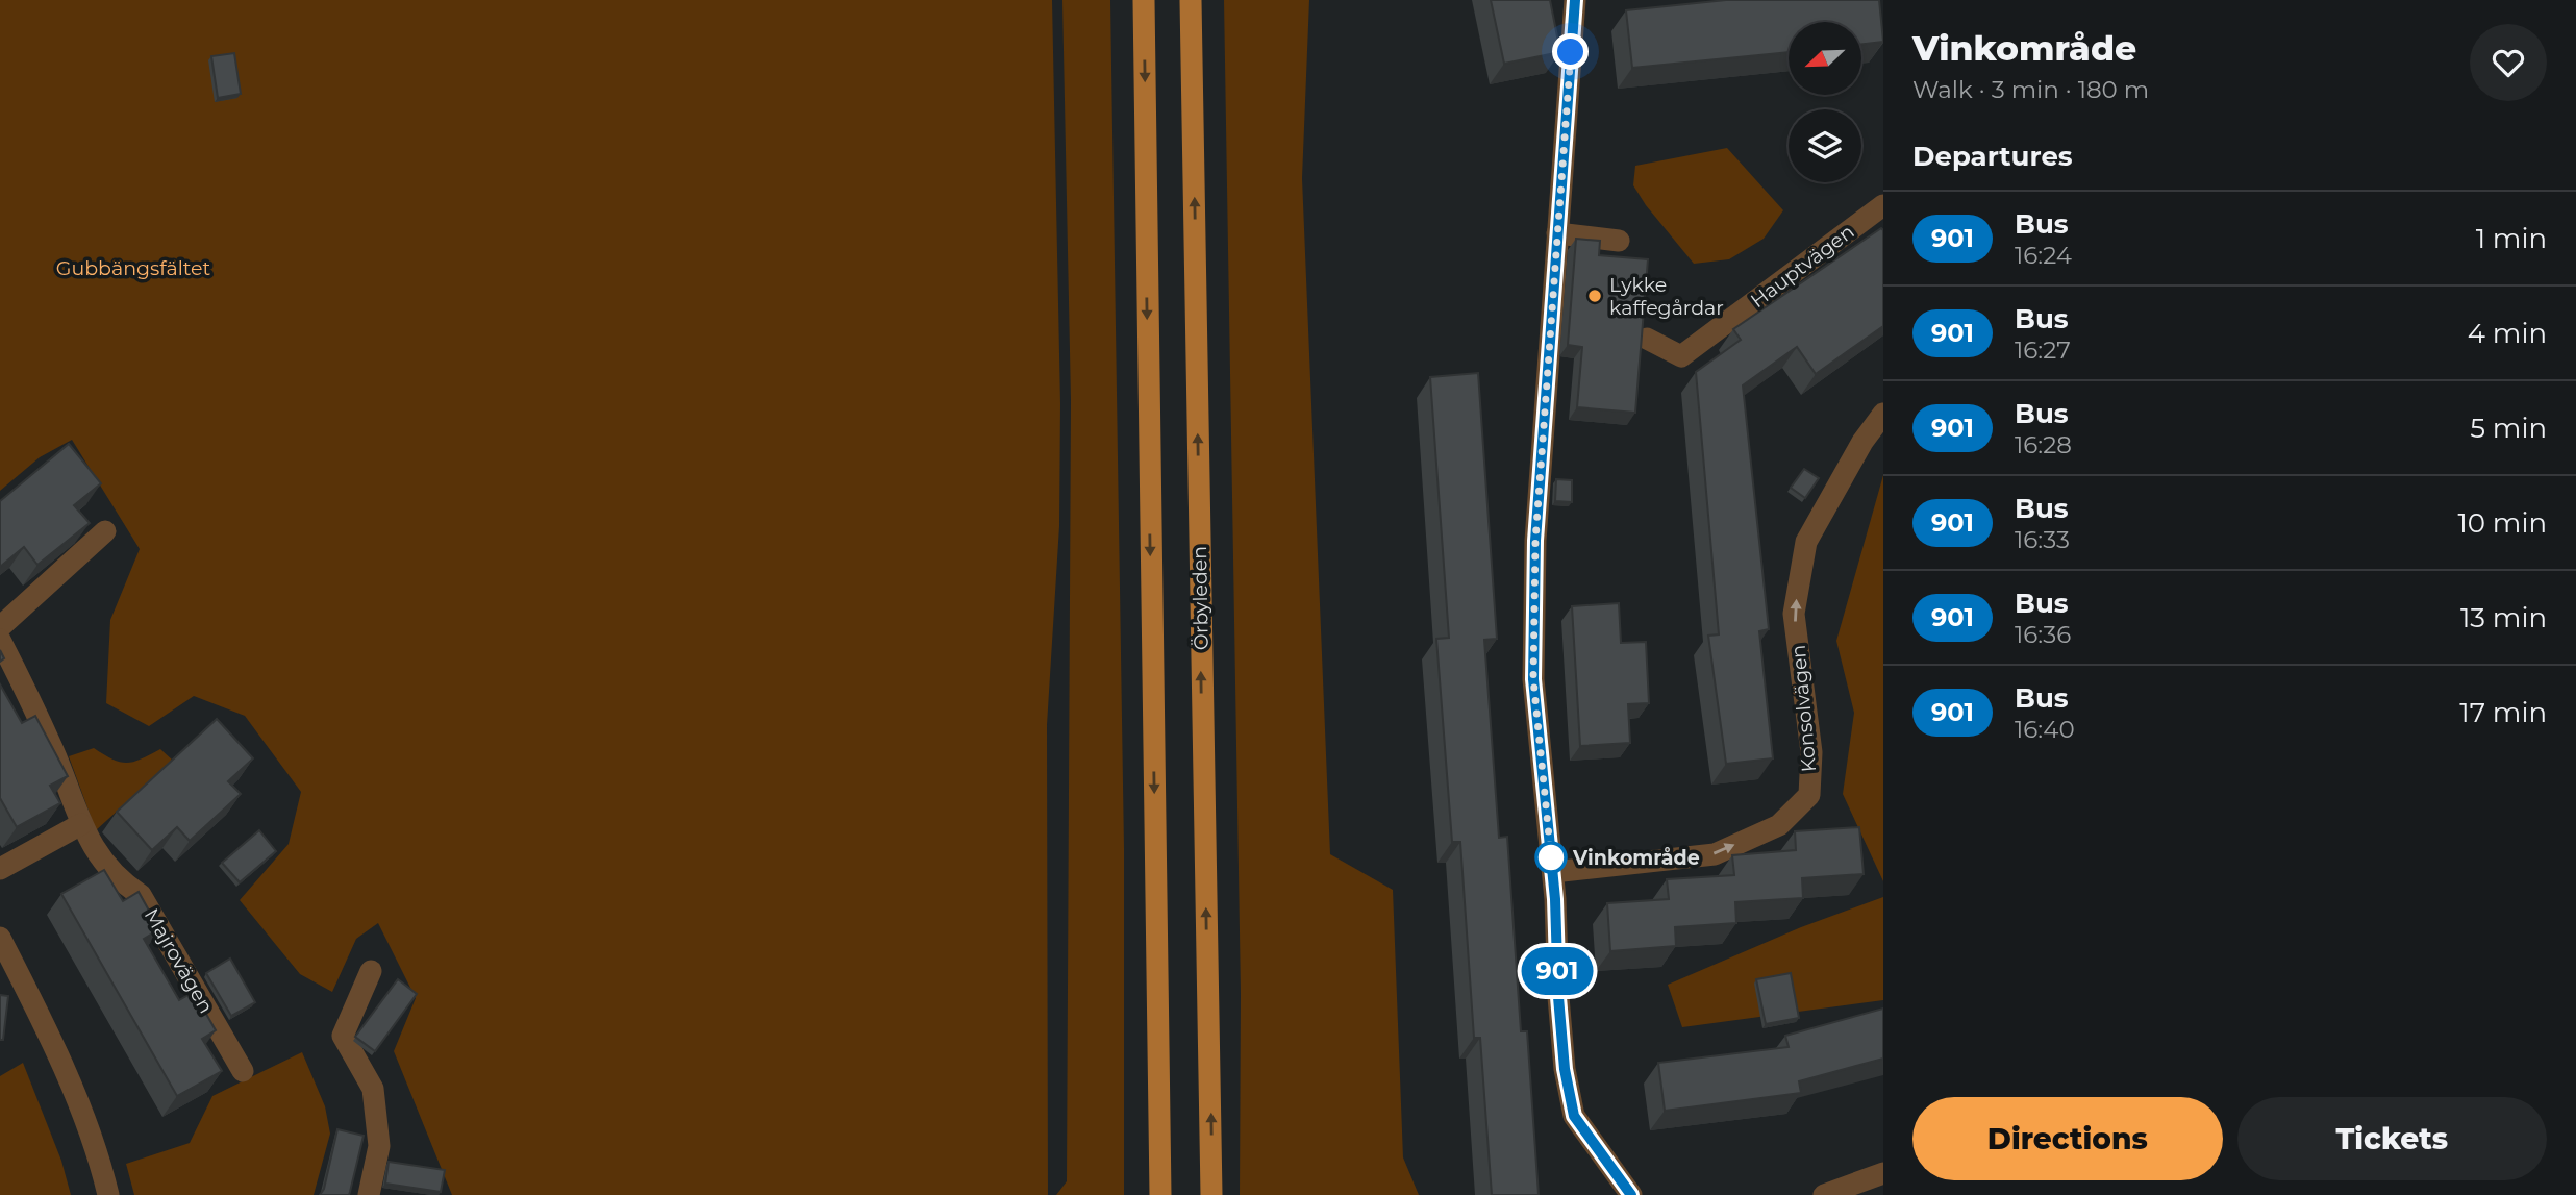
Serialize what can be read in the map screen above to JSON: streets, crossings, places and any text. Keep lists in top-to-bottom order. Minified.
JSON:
{"streets":{"main road":["Örbyleden"],"street":["Hauptvägen","Konsolvägen","Majrovägen"]},"one_way":["Konsolvägen"],"parks":["Gubbängsfältet"],"places":["Lykke kaffegårdar","Vinkområde"],"lines":["bus line 901"],"north":"bottom left","page":{"on_map":"901","heading":[["Vinkområde","Walk · 3 min · 180 m"],"Departures"],"list":[{"mark":"901","name":"Bus","note":"16:24","value":"1 min"},{"mark":"901","name":"Bus","note":"16:27","value":"4 min"},{"mark":"901","name":"Bus","note":"16:28","value":"5 min"},{"mark":"901","name":"Bus","note":"16:33","value":"10 min"},{"mark":"901","name":"Bus","note":"16:36","value":"13 min"},{"mark":"901","name":"Bus","note":"16:40","value":"17 min"}],"buttons":["Directions","Tickets"]}}
